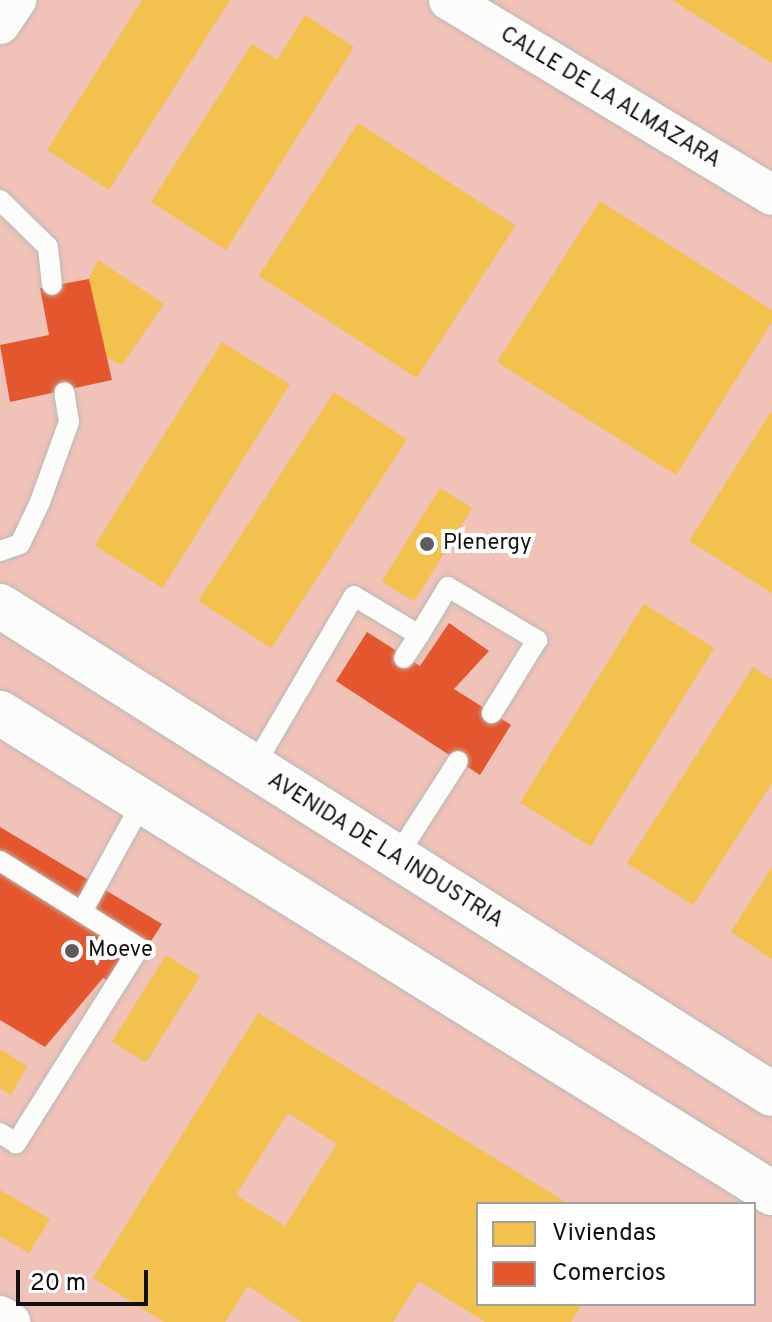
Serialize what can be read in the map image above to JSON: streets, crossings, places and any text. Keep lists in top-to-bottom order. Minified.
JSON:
{"streets":{"street":["CALLE DE LA ALMAZARA","AVENIDA DE LA INDUSTRIA"]},"places":["Plenergy","Moeve"],"legend":["Viviendas","Comercios"],"scale_bar":"20 m"}
